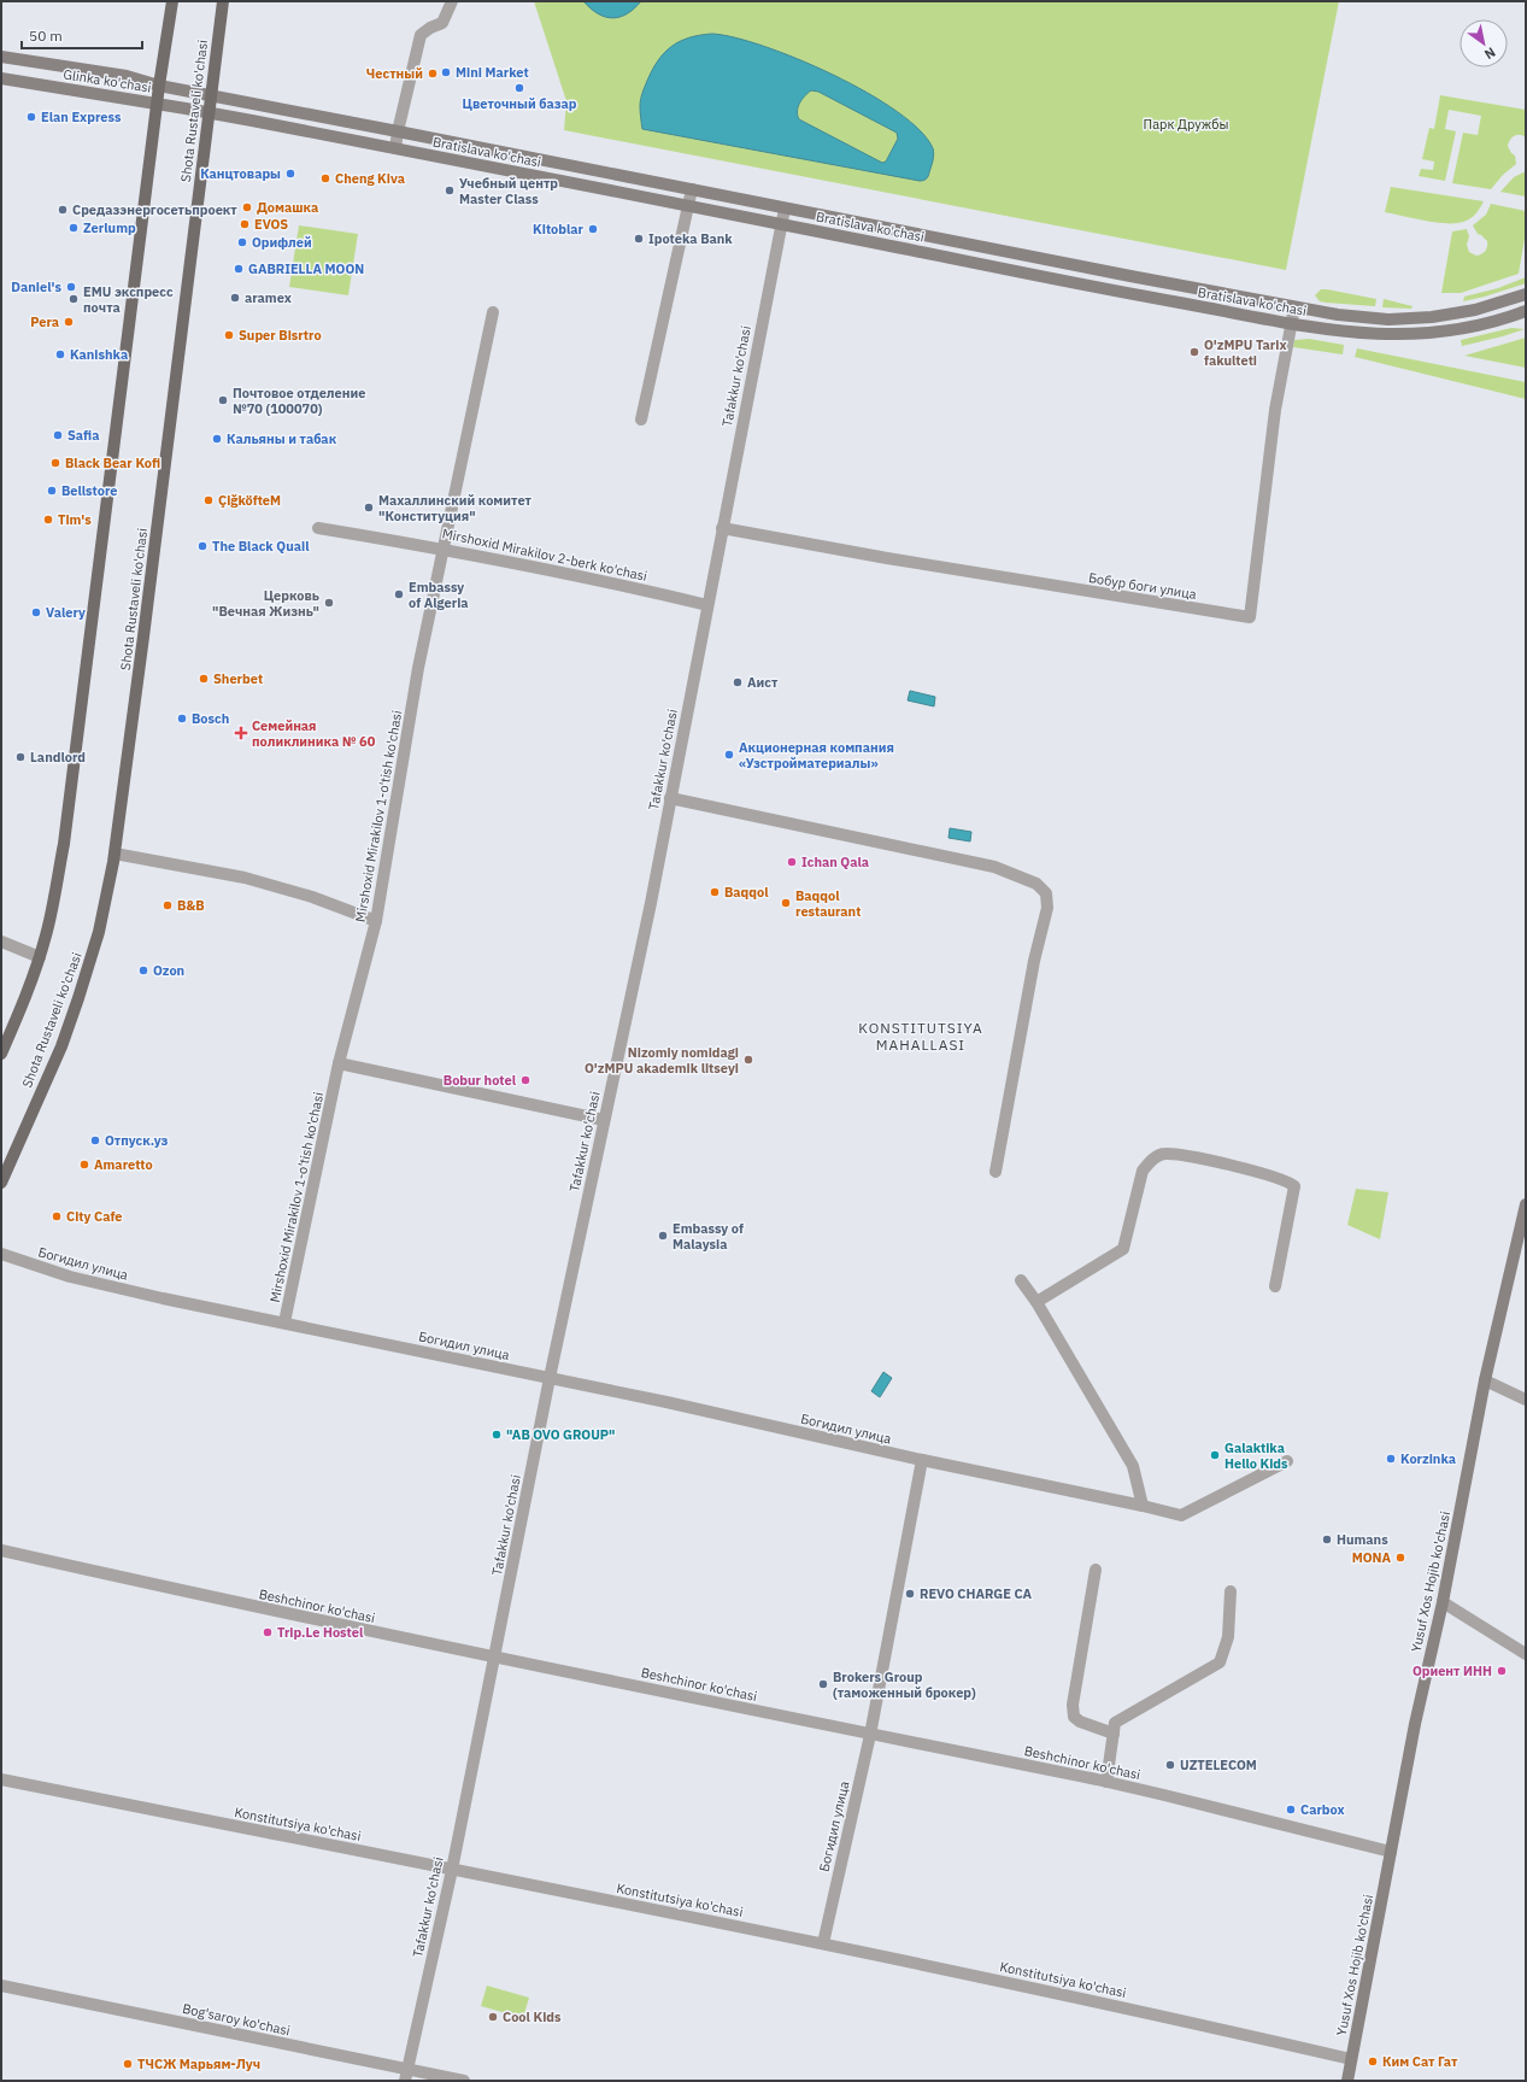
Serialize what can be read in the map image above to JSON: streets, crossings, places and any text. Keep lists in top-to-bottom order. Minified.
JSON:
{"streets":{"main road":["Glinka ko'chasi","Shota Rustaveli ko'chasi","Bratislava ko'chasi","Yusuf Xos Hojib ko'chasi"],"street":["Tafakkur ko'chasi","Mirshoxid Mirakilov 2-berk ko'chasi","Бобур боги улица","Mirshoxid Mirakilov 1-o'tish ko'chasi","Богидил улица","Beshchinor ko'chasi","Konstitutsiya ko'chasi","Bog'saroy ko'chasi"]},"crossings":[["Glinka ko'chasi","Shota Rustaveli ko'chasi"],["Glinka ko'chasi","Bratislava ko'chasi"],["Shota Rustaveli ko'chasi","Bratislava ko'chasi"],["Bratislava ko'chasi","Tafakkur ko'chasi"],["Bratislava ko'chasi","Бобур боги улица"],["Tafakkur ko'chasi","Mirshoxid Mirakilov 2-berk ko'chasi"],["Tafakkur ko'chasi","Бобур боги улица"],["Tafakkur ko'chasi","Богидил улица"],["Tafakkur ko'chasi","Beshchinor ko'chasi"],["Tafakkur ko'chasi","Konstitutsiya ko'chasi"],["Tafakkur ko'chasi","Bog'saroy ko'chasi"],["Mirshoxid Mirakilov 2-berk ko'chasi","Mirshoxid Mirakilov 1-o'tish ko'chasi"],["Mirshoxid Mirakilov 1-o'tish ko'chasi","Богидил улица"],["Богидил улица","Beshchinor ko'chasi"],["Богидил улица","Konstitutsiya ko'chasi"],["Yusuf Xos Hojib ko'chasi","Beshchinor ko'chasi"],["Yusuf Xos Hojib ko'chasi","Konstitutsiya ko'chasi"]],"districts":["KONSTITUTSIYA MAHALLASI"],"parks":["Парк Дружбы"],"places":{"other":["Mini Market","Честный","Цветочный базар","Elan Express","Канцтовары","Cheng Kiva","Учебный центр Master Class","Домашка","Средазэнергосетьпроект","EVOS","Zerlump","Kitoblar","Ipoteka Bank","Орифлей","GABRIELLA MOON","Daniel's","aramex","EMU экспресс почта","Pera","Super Bisrtro","O'zMPU Tarix fakulteti","Kanishka","Почтовое отделение №70 (100070)","Safia","Кальяны и табак","Black Bear Kofi","Bellstore","ÇiğköfteM","Махаллинский комитет \"Конституция\"","Tim's","The Black Quail","Embassy of Algeria","Церковь \"Вечная Жизнь\"","Valery","Sherbet","Аист","Bosch","Акционерная компания «Узстройматериалы»","Landlord","Ichan Qala","Baqqol","Baqqol restaurant","B&B","Ozon","Nizomiy nomidagi O'zMPU akademik litseyi","Bobur hotel","Отпуск.уз","Amaretto","City Cafe","Embassy of Malaysia","\"AB OVO GROUP\"","Galaktika Hello Kids","Korzinka","Humans","MONA","REVO CHARGE CA","Trip.Le Hostel","Ориент ИНН","Brokers Group (таможенный брокер)","UZTELECOM","Carbox","Cool Kids","Ким Сат Гат","ТЧСЖ Марьям-Луч"],"health":["Семейная поликлиника № 60"]},"scale_bar":"50 m","north":"bottom right"}
